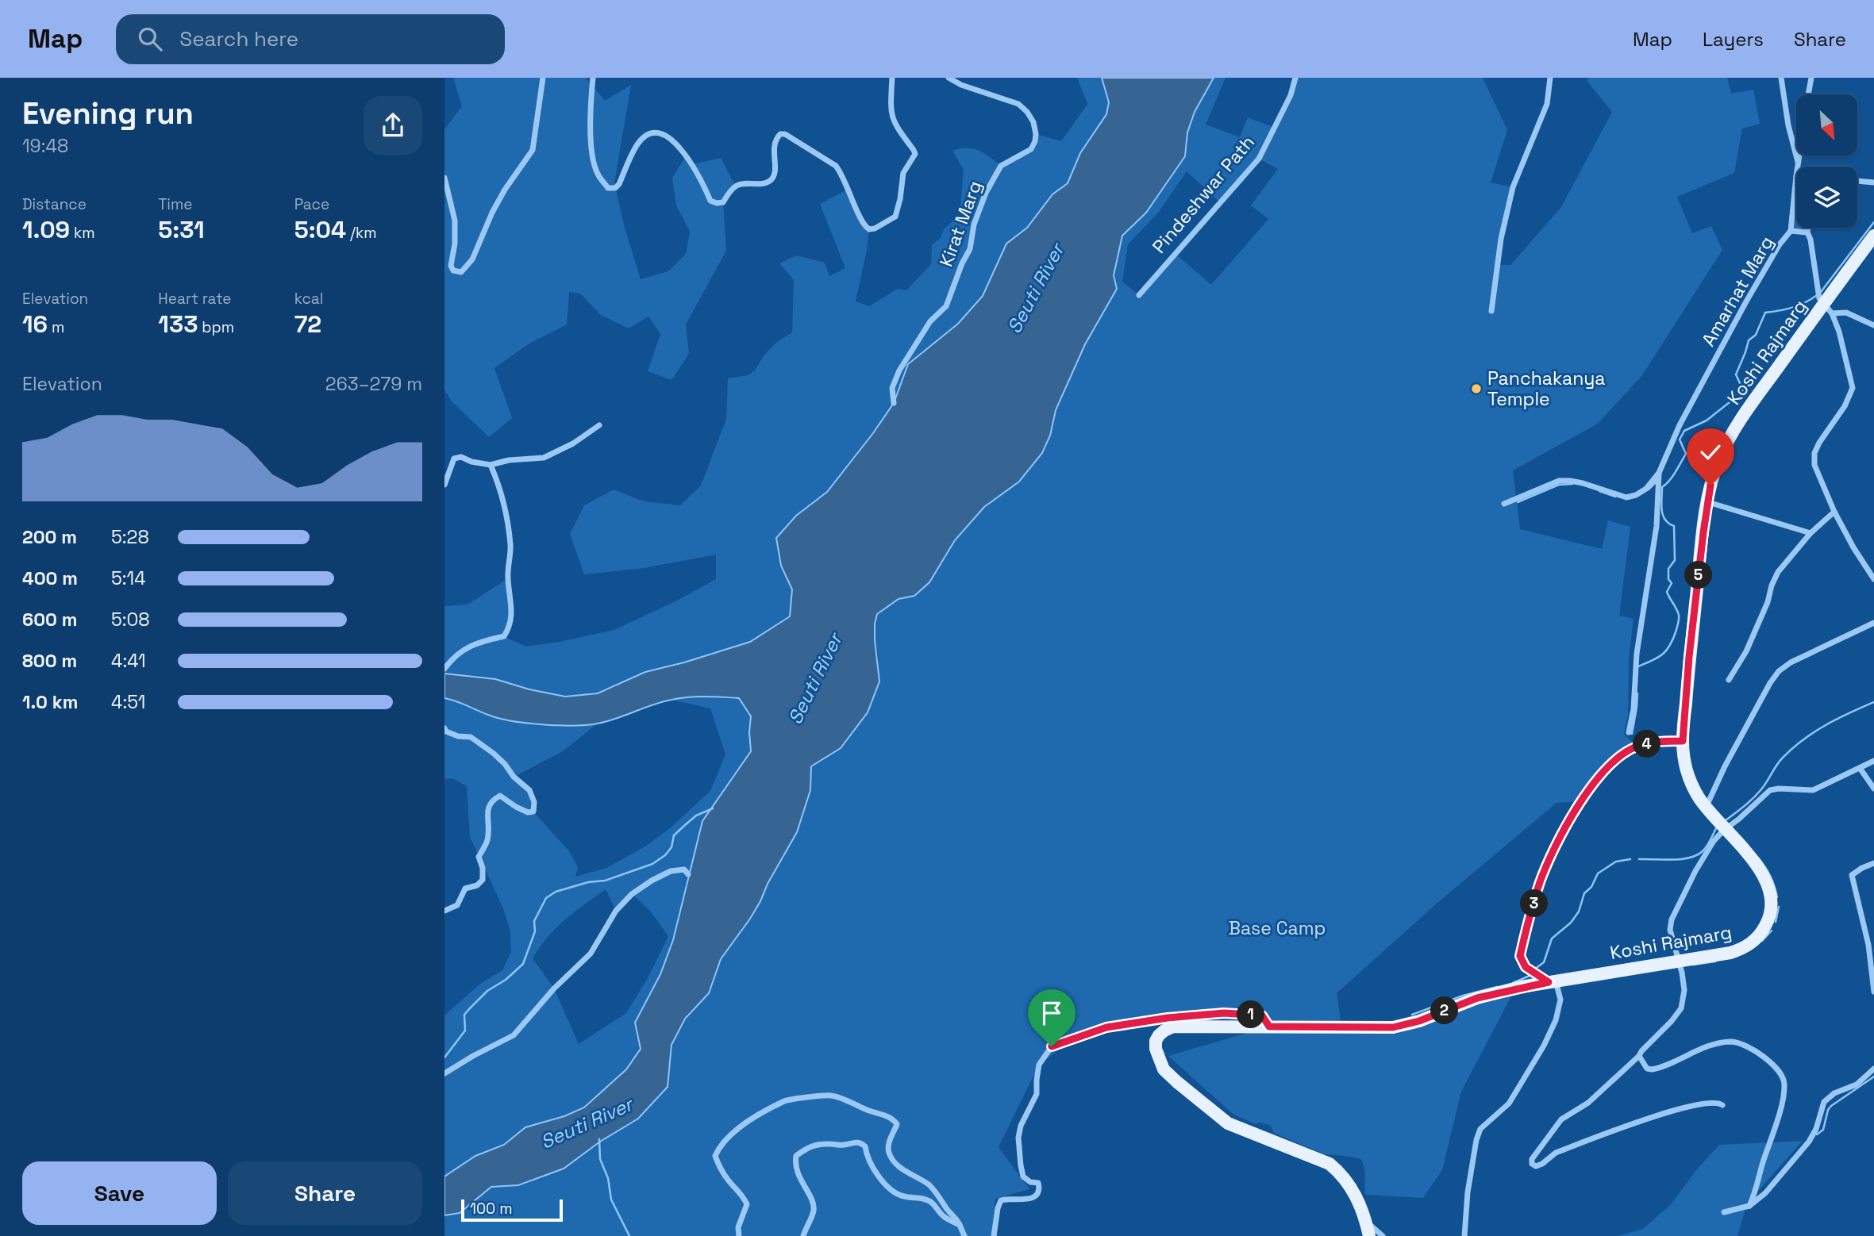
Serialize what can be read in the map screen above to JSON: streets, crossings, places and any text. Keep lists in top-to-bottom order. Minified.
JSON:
{"streets":{"main road":["Koshi Rajmarg"],"street":["Pindeshwar Path","Kirat Marg","Amarhat Marg"]},"water":["Seuti River"],"parks":["Base Camp"],"places":["Panchakanya Temple"],"scale_bar":"100 m","north":"bottom right","page":{"header":"Map","search":"Search here","nav":["Map","Layers","Share"],"heading":["Evening run","19:48"],"stats":[["Distance","1.09 km"],["Time","5:31"],["Pace","5:04 /km"],["Elevation","16 m"],["Heart rate","133 bpm"],["kcal","72"]],"chart":["Elevation","263–279 m"],"list":[{"name":"200 m","note":"5:28"},{"name":"400 m","note":"5:14"},{"name":"600 m","note":"5:08"},{"name":"800 m","note":"4:41"},{"name":"1.0 km","note":"4:51"}],"pins":["5","4","3","2","1"],"buttons":["Save","Share"],"scale":"100 m"}}
